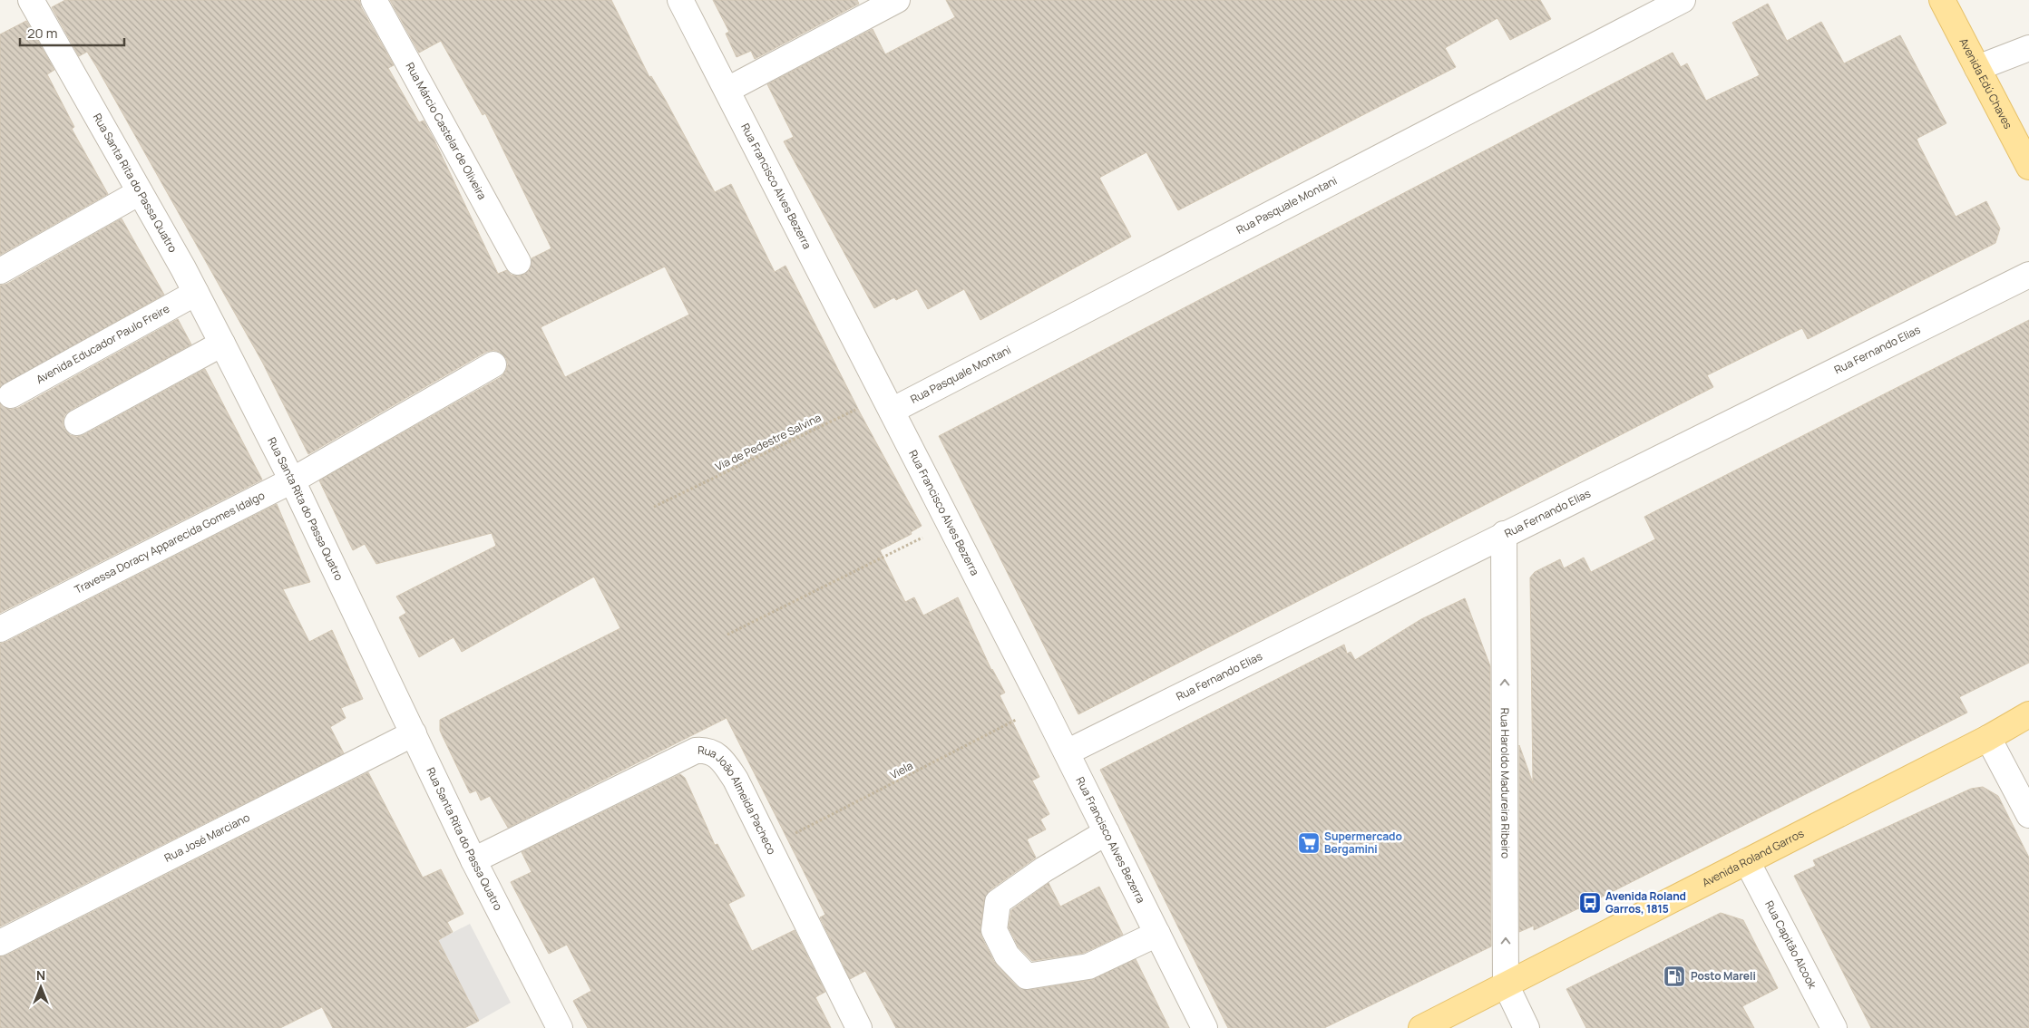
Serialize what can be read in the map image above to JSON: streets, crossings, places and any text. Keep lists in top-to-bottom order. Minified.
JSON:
{"streets":{"main road":["Avenida Edú Chaves","Avenida Roland Garros"],"street":["Rua Márcio Castelar de Oliveira","Rua Santa Rita do Passa Quatro","Rua Francisco Alves Bezerra","Rua Pasquale Montani","Avenida Educador Paulo Freire","Rua Fernando Elias","Travessa Doracy Apparecida Gomes Idalgo","Rua Haroldo Madureira Ribeiro","Rua João Almeida Pacheco","Rua José Marciano","Rua Capitão Alcook"],"path":["Via de Pedestre Salvina","Viela"]},"crossings":[["Rua Santa Rita do Passa Quatro","Avenida Educador Paulo Freire"],["Rua Santa Rita do Passa Quatro","Travessa Doracy Apparecida Gomes Idalgo"],["Rua Santa Rita do Passa Quatro","Rua João Almeida Pacheco"],["Rua Santa Rita do Passa Quatro","Rua José Marciano"],["Rua Francisco Alves Bezerra","Rua Pasquale Montani"],["Rua Francisco Alves Bezerra","Rua Fernando Elias"],["Rua Francisco Alves Bezerra","Via de Pedestre Salvina"],["Rua Francisco Alves Bezerra","Viela"],["Rua Pasquale Montani","Via de Pedestre Salvina"],["Rua Fernando Elias","Rua Haroldo Madureira Ribeiro"],["Viela","Rua João Almeida Pacheco"],["Rua Haroldo Madureira Ribeiro","Avenida Roland Garros"],["Avenida Roland Garros","Rua Capitão Alcook"]],"one_way":["Rua Haroldo Madureira Ribeiro"],"places":{"supermarket":["Supermercado Bergamini"],"bus stop":["Avenida Roland Garros, 1815"],"fuel station":["Posto Mareli"]},"scale_bar":"20 m","north":"top"}
